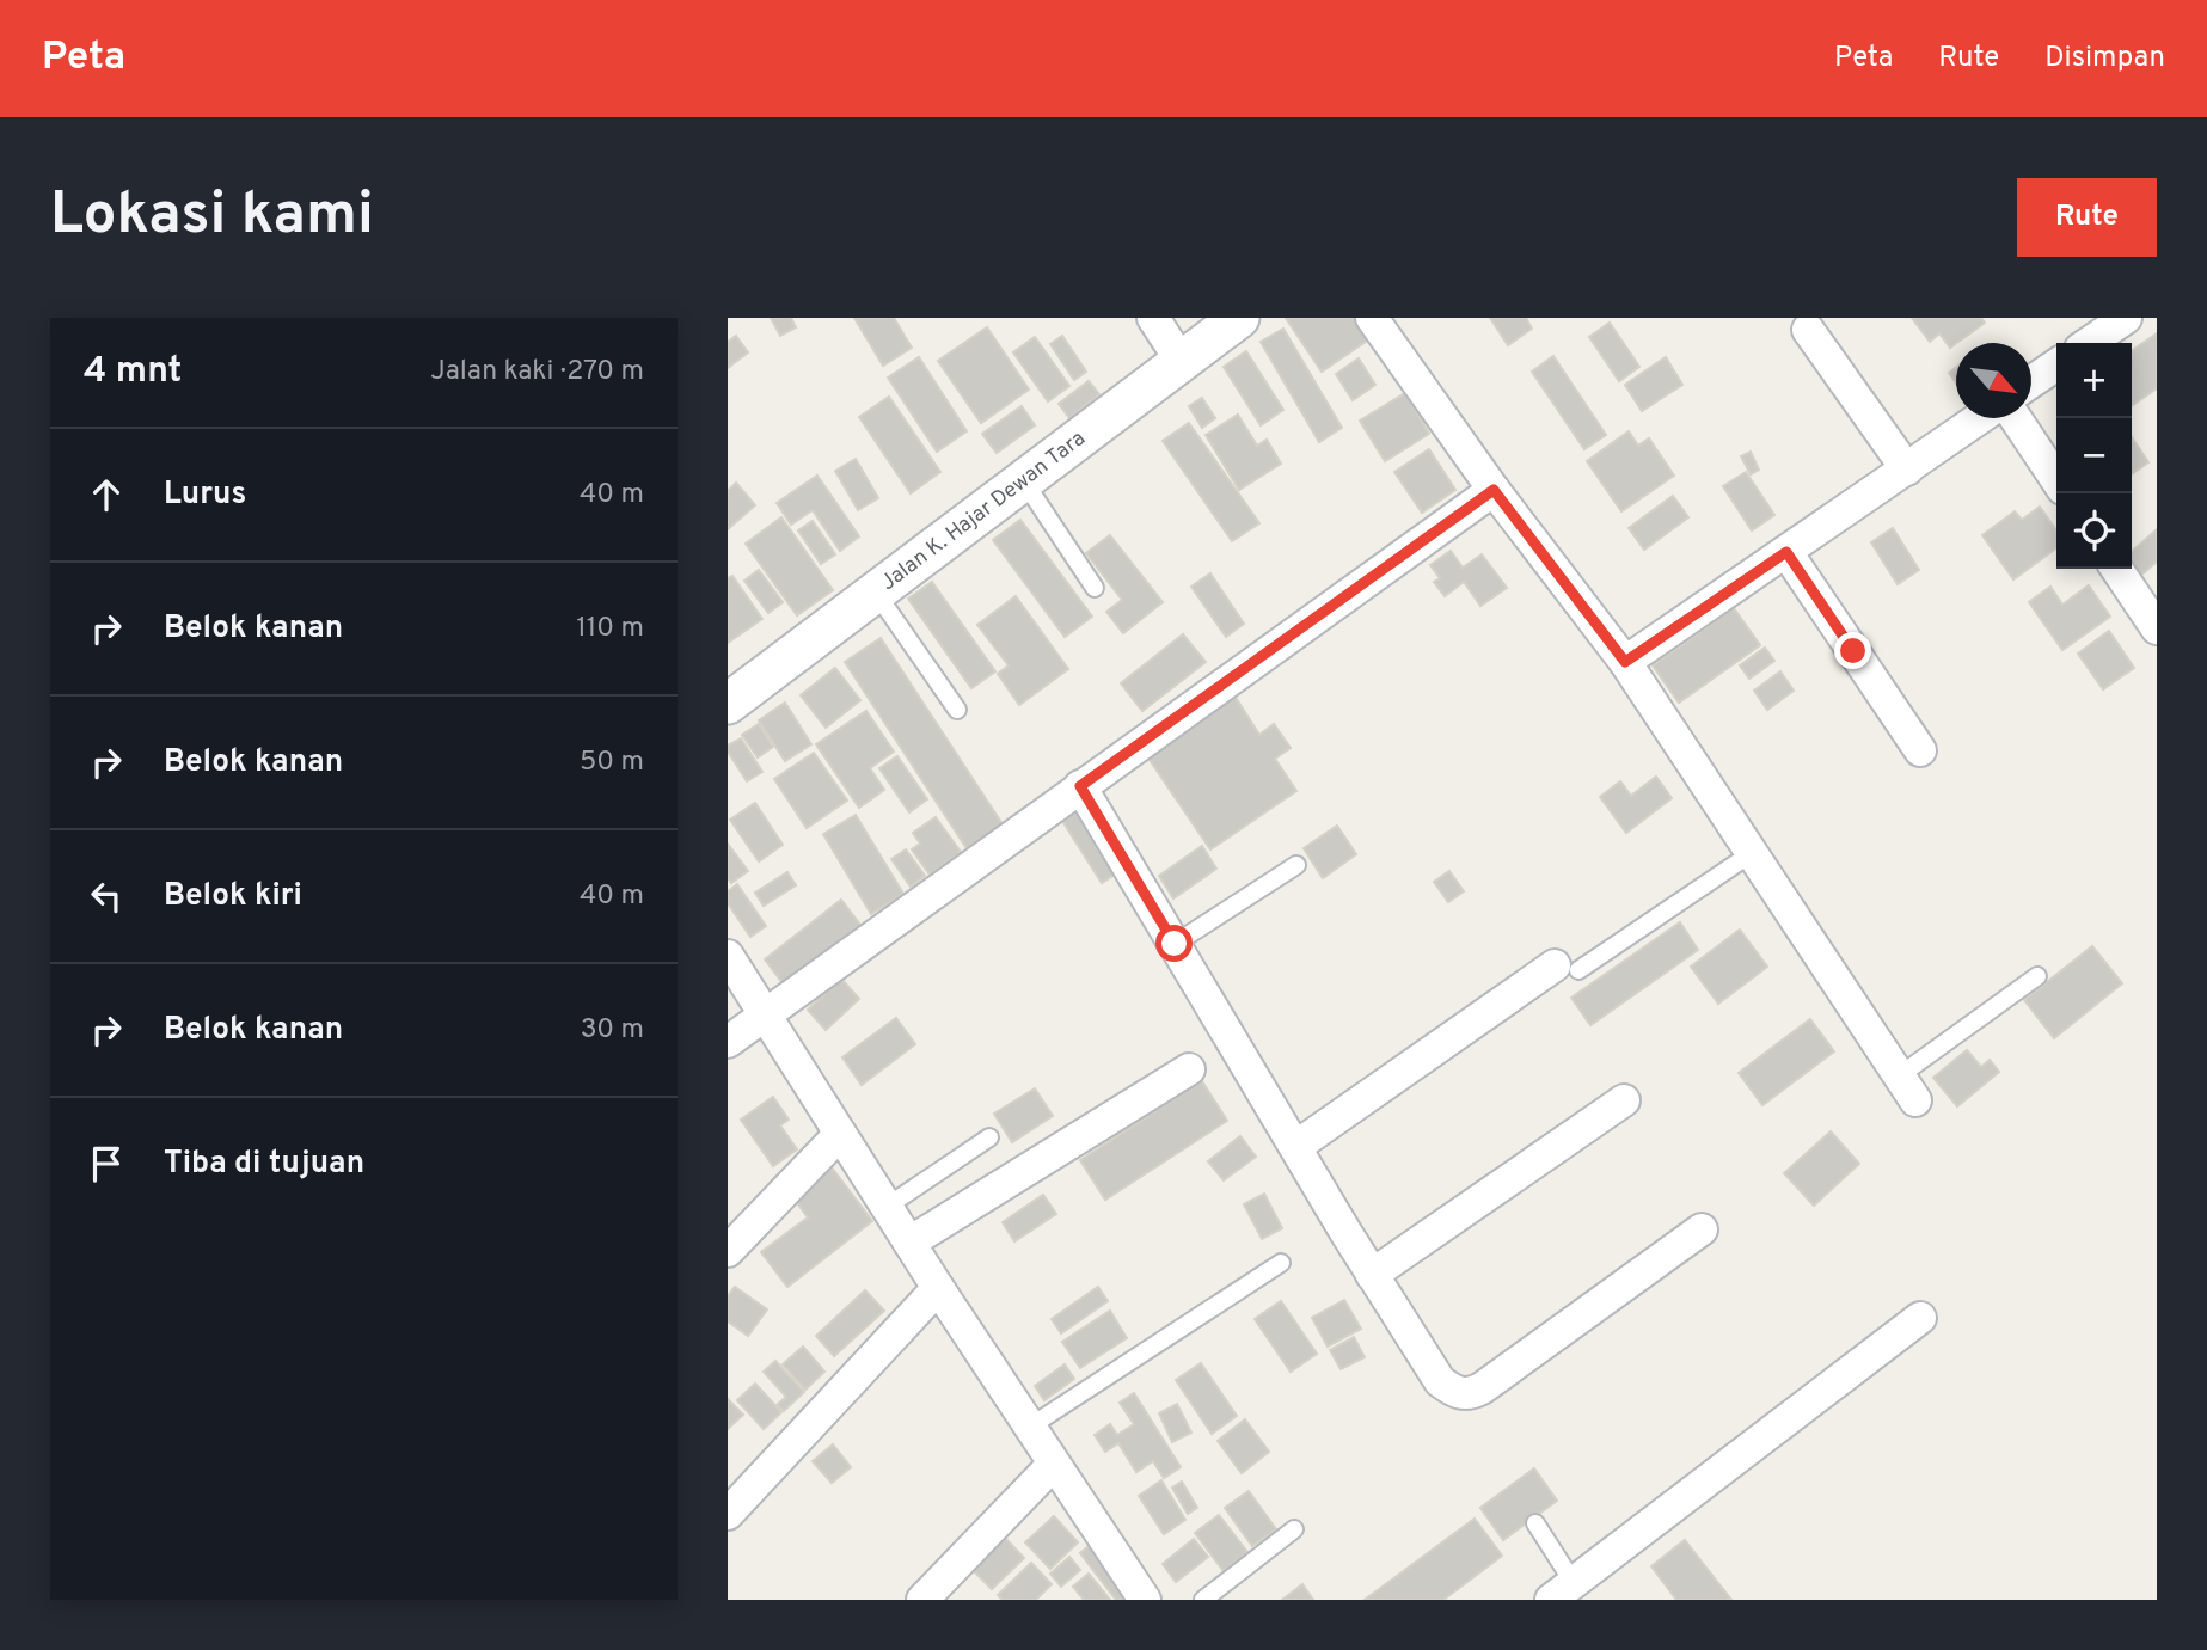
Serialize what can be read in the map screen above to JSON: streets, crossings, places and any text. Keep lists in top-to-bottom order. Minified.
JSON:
{"streets":{"street":["Jalan K. Hajar Dewan Tara"]},"north":"bottom right","page":{"header":"Peta","nav":["Peta","Rute","Disimpan"],"buttons":"Rute","title":"Lokasi kami","heading":["4 mnt","Jalan kaki · 270 m"],"map_buttons":["+","−"],"list":[["Lurus","40 m"],["Belok kanan","110 m"],["Belok kanan","50 m"],["Belok kiri","40 m"],["Belok kanan","30 m"],"Tiba di tujuan"]}}
